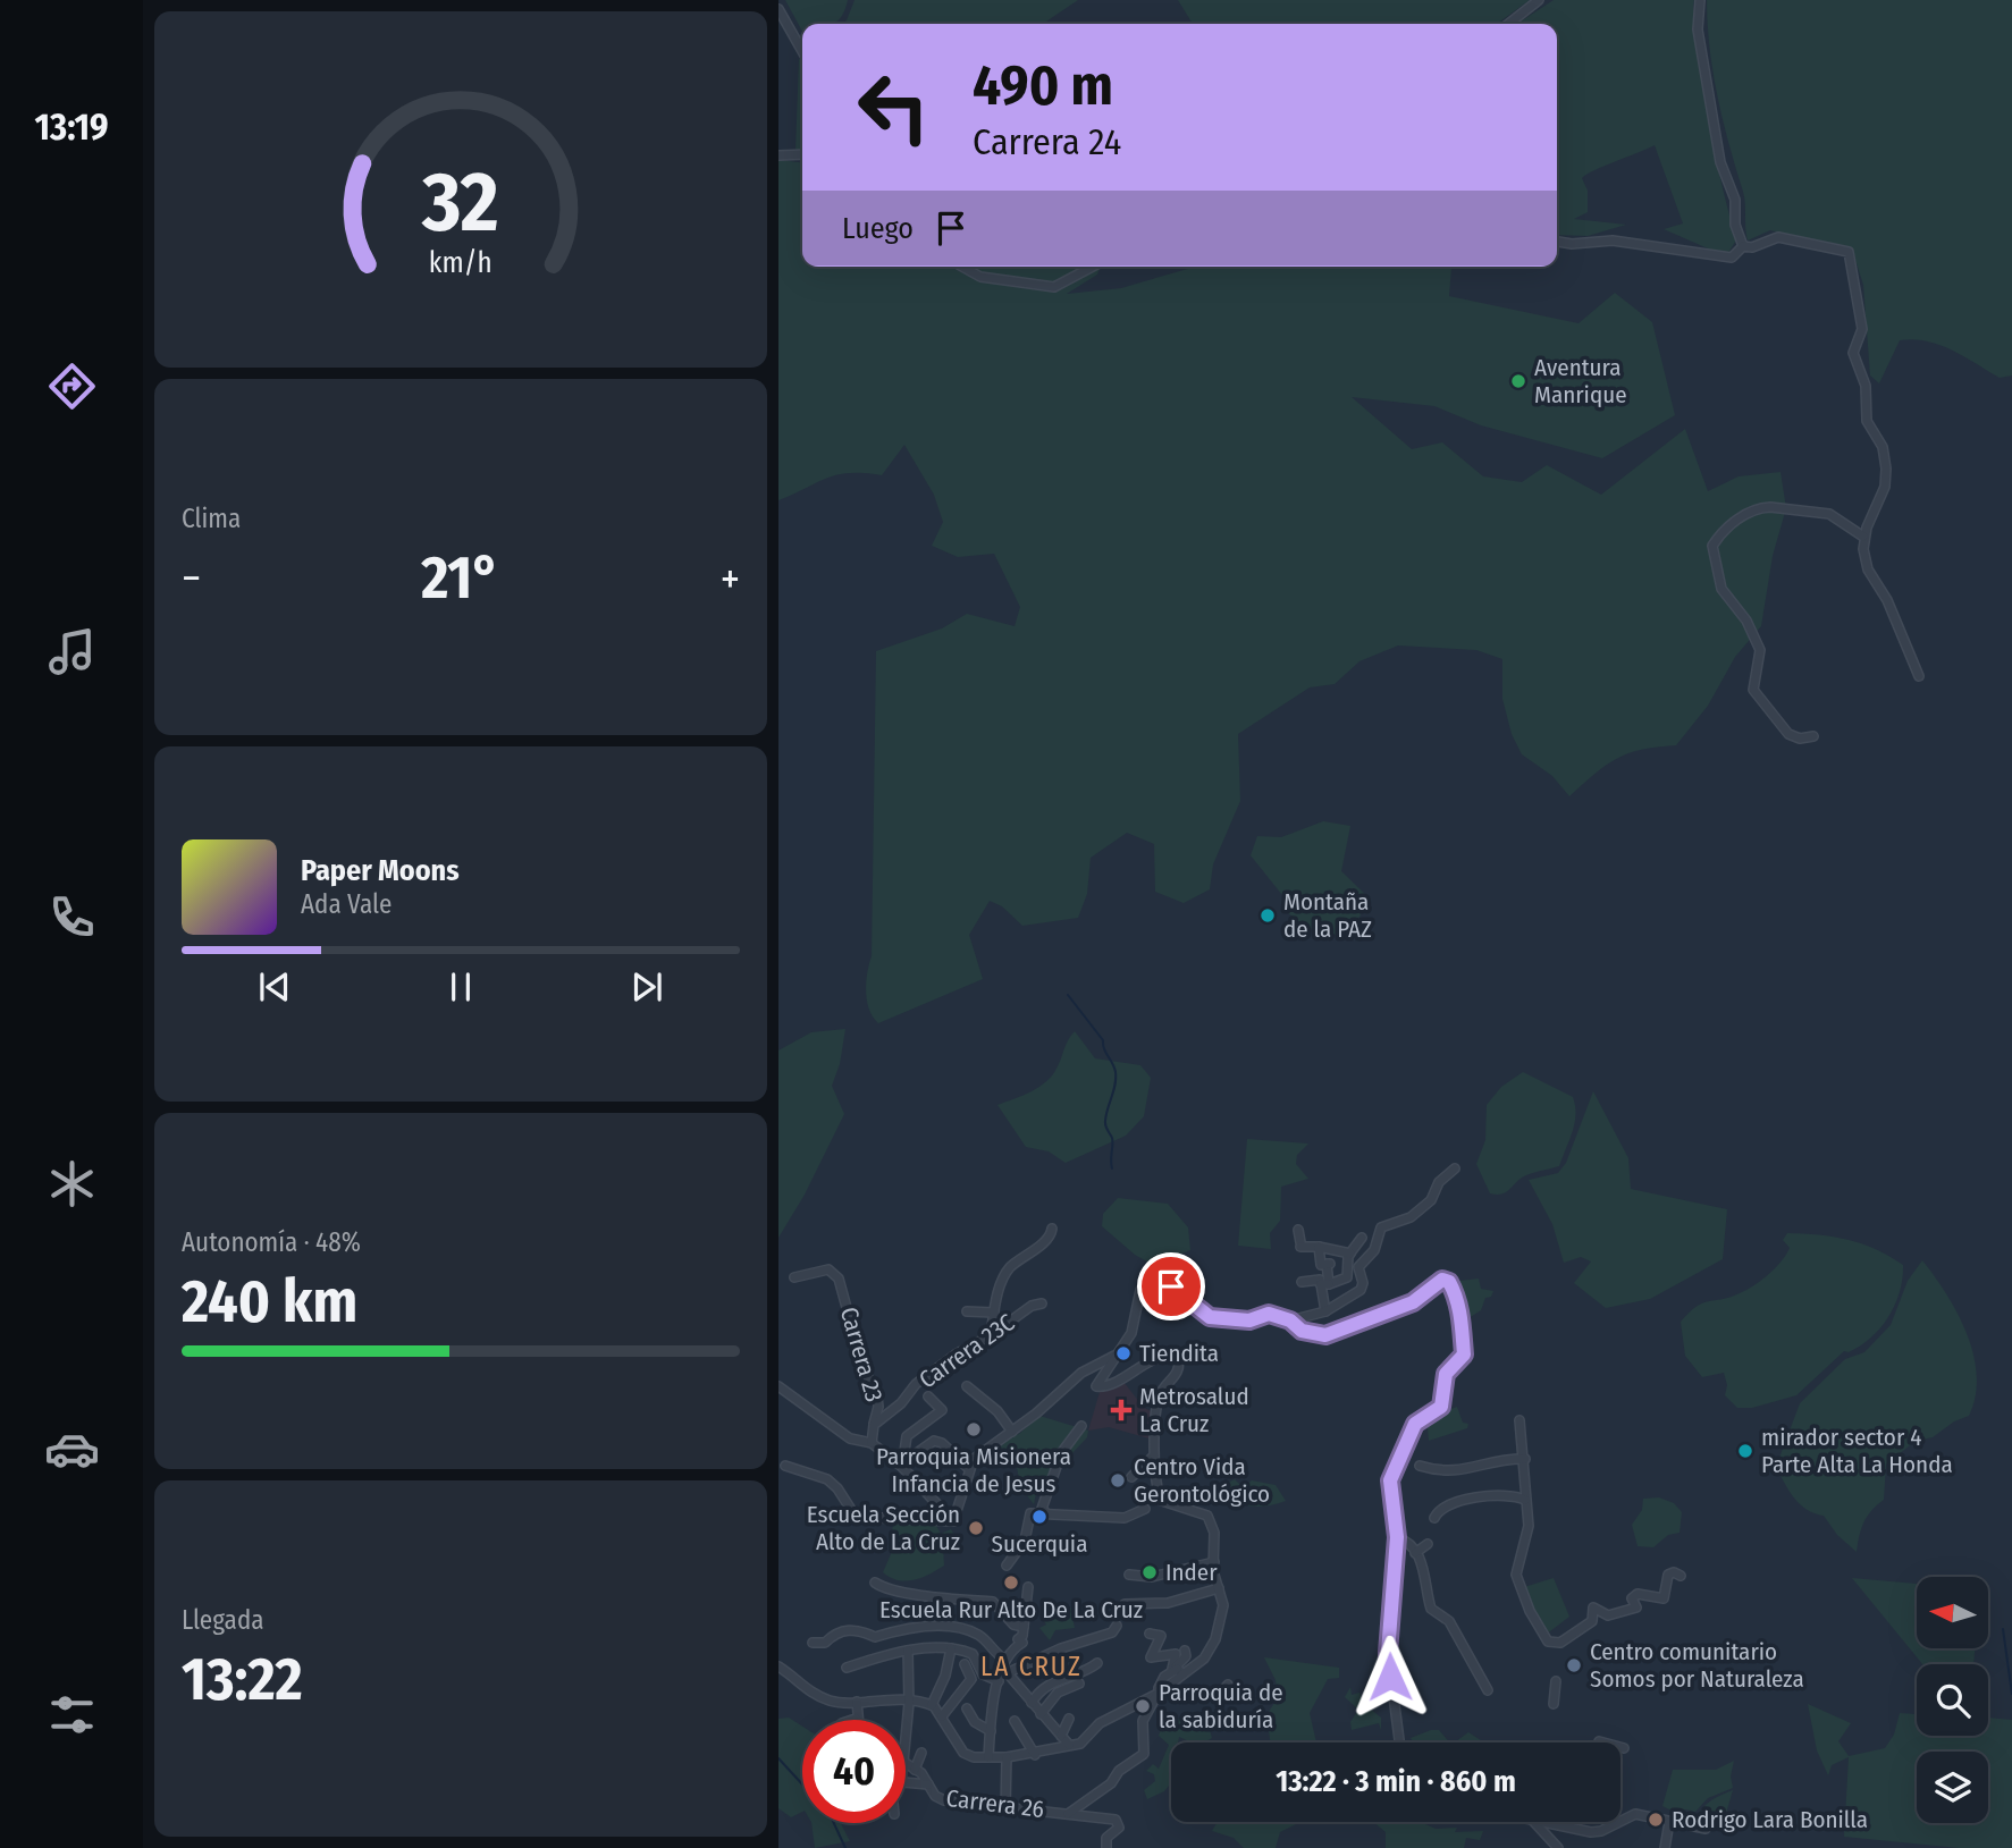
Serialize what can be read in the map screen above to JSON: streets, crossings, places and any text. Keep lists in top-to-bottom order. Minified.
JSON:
{"streets":{"street":["Carrera 23C","Carrera 23","Carrera 26"]},"crossings":[["Carrera 23C","Carrera 23"]],"districts":["LA CRUZ"],"places":{"other":["Aventura Manrique","Montaña de la PAZ","Tiendita","Parroquia Misionera Infancia de Jesus","mirador sector 4 Parte Alta La Honda","Centro Vida Gerontológico","Sucerquia","Escuela Sección Alto de La Cruz","Inder","Escuela Rur Alto De La Cruz","Centro comunitario Somos por Naturaleza","Parroquia de la sabiduría","Rodrigo Lara Bonilla"],"health":["Metrosalud La Cruz"]},"north":"left","page":{"tabs":"13:19","turn":["490 m","Carrera 24"],"then":"Luego","tile":["Clima",["Autonomía · 48%","240 km"],["Llegada","13:22"]],"heat":["−","21°","+"],"song":["Paper Moons","Ada Vale"],"limit":"40","trip":"13:22 · 3 min · 860 m","gauge":["32","km/h"]}}
